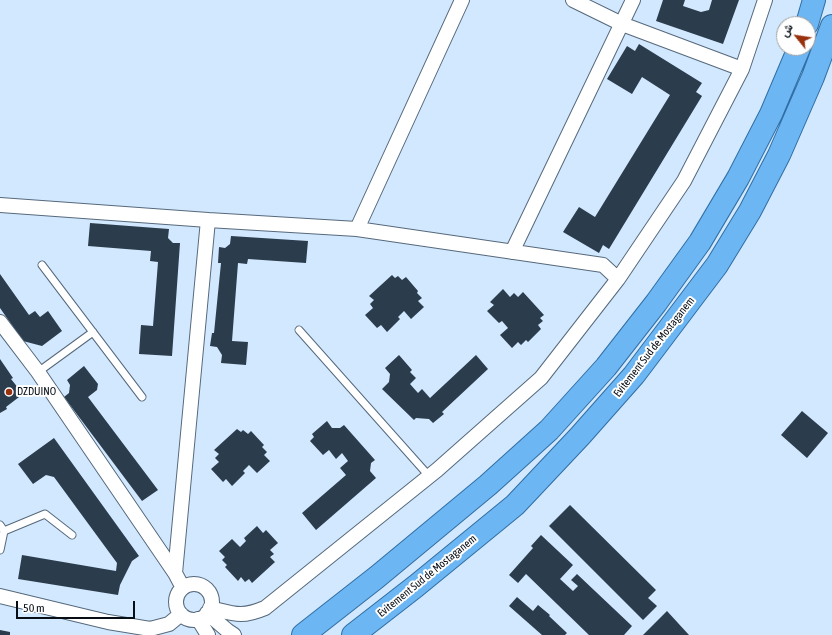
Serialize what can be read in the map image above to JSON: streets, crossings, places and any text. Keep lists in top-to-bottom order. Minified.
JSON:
{"streets":{"highway":["Evitement Sud de Mostaganem"]},"places":["DZDUINO"],"scale_bar":"50 m","north":"top left"}
